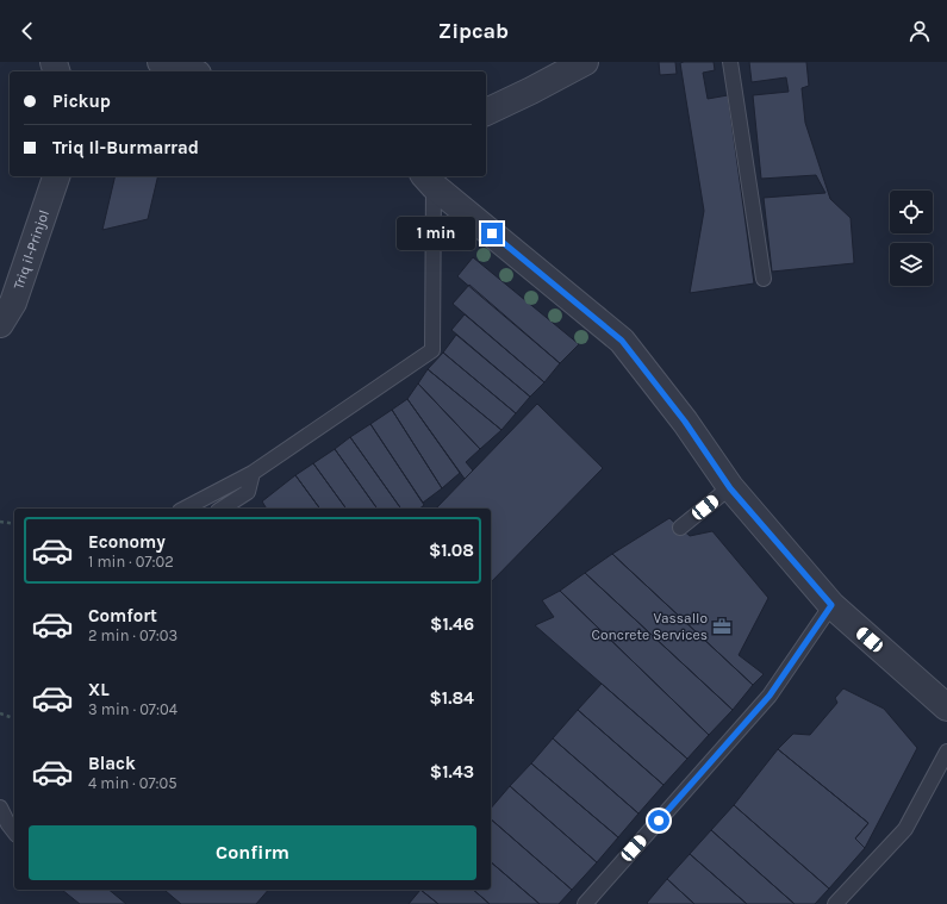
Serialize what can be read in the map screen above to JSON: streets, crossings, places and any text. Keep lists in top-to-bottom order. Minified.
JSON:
{"streets":{"street":["Triq il-Prinjol"]},"places":{"office":["Vassallo Concrete Services"]},"page":{"header":"Zipcab","banner":["Pickup","Triq Il-Burmarrad"],"bubble":"1 min","list":[{"name":"Economy","note":"1 min · 07:02","value":"$1.08"},{"name":"Comfort","note":"2 min · 07:03","value":"$1.46"},{"name":"XL","note":"3 min · 07:04","value":"$1.84"},{"name":"Black","note":"4 min · 07:05","value":"$1.43"}],"buttons":"Confirm"}}
